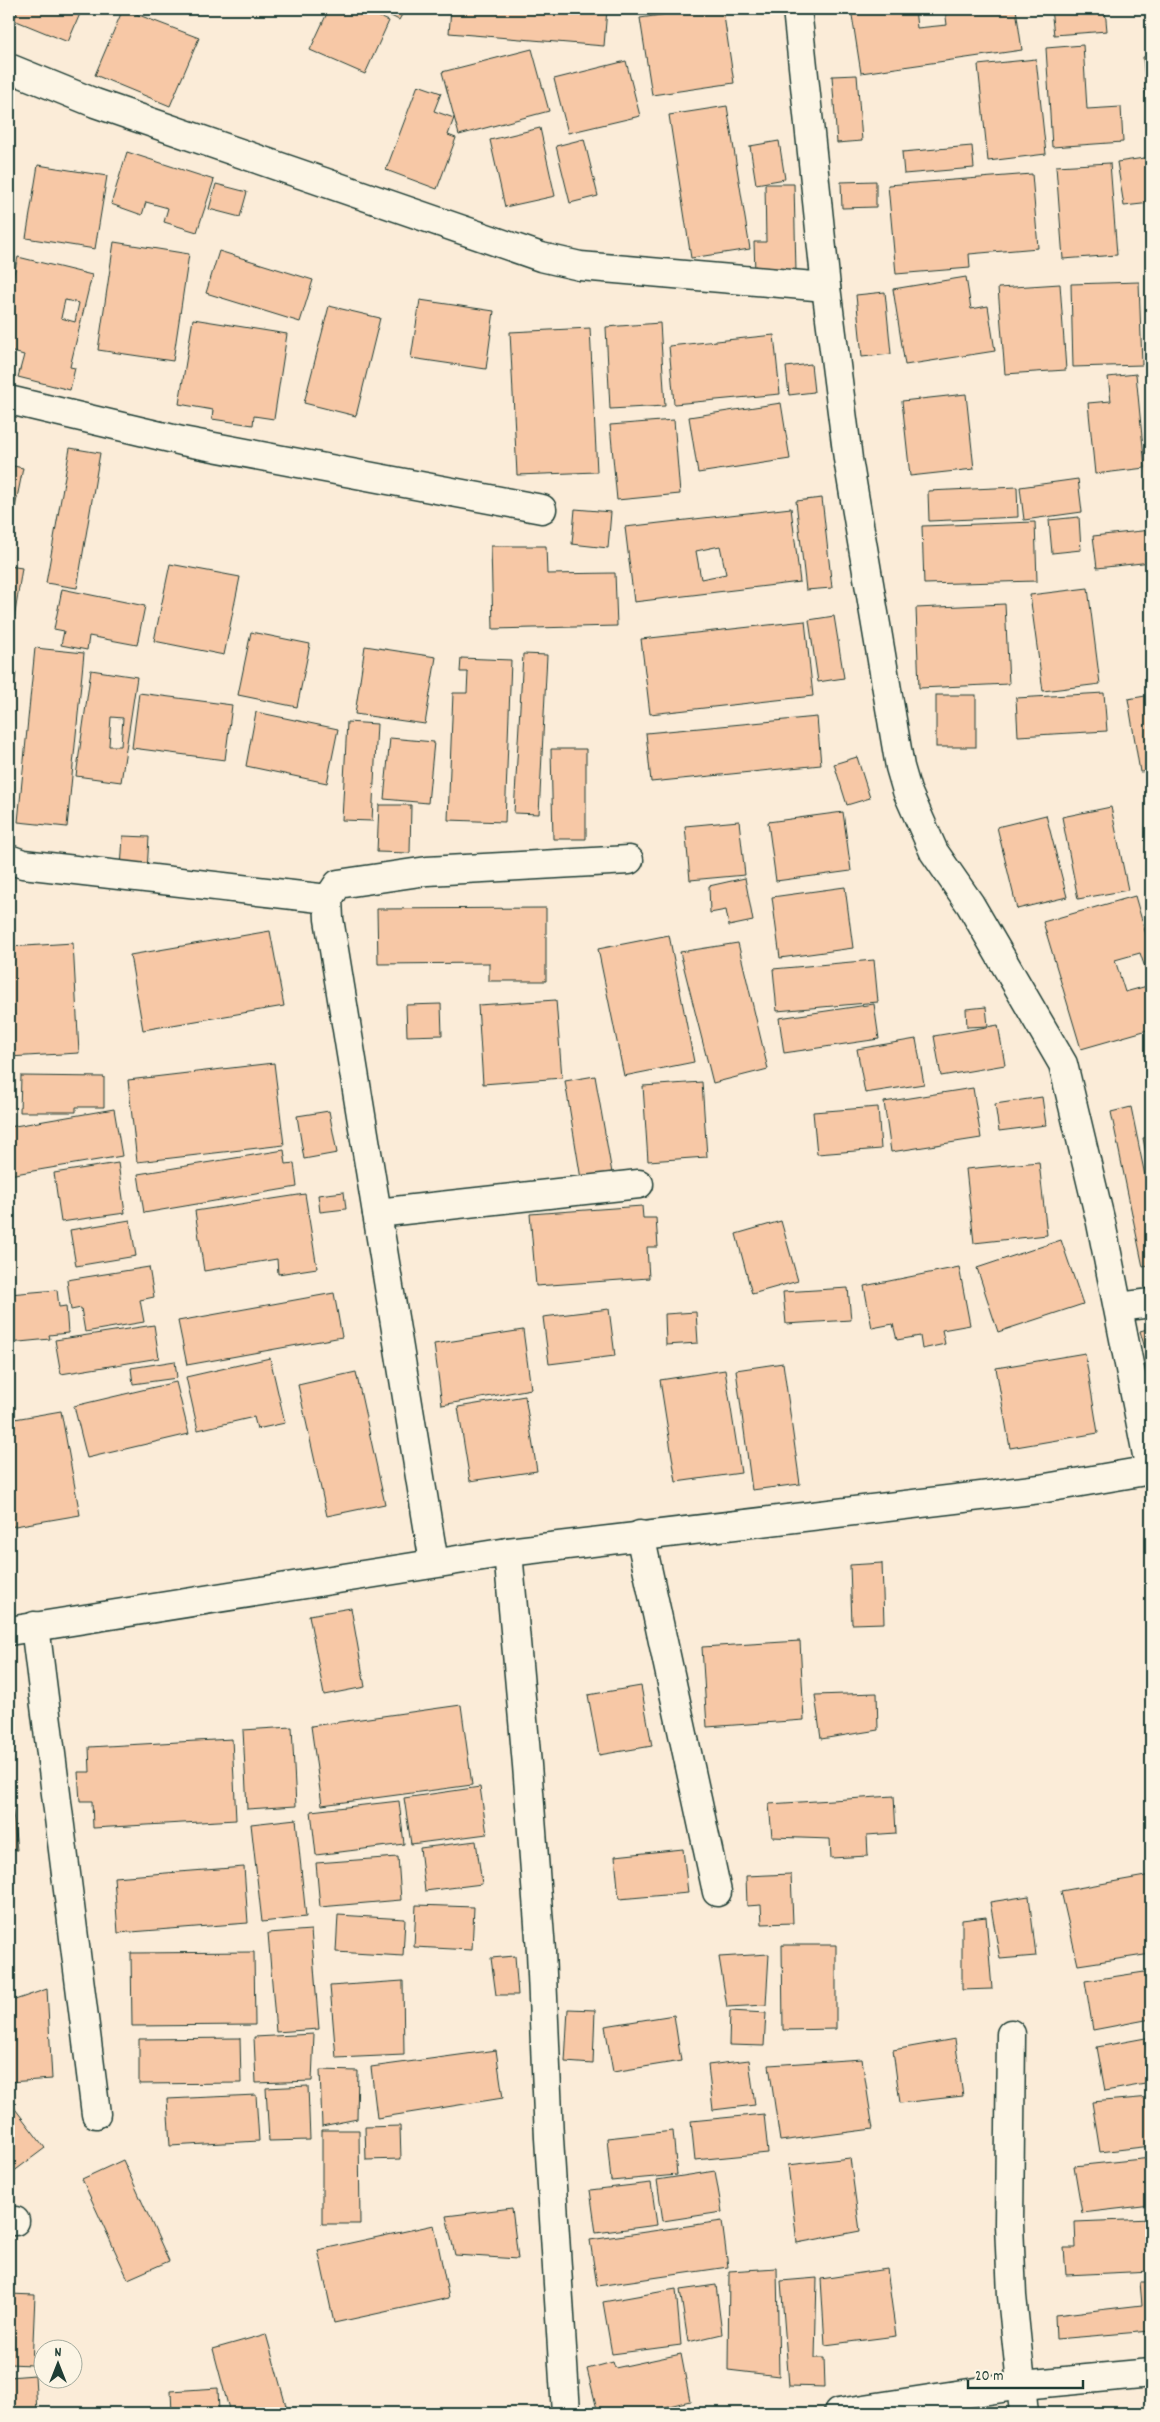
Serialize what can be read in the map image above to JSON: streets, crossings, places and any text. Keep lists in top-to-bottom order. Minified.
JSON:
{"scale_bar":"20 m","north":"top"}
